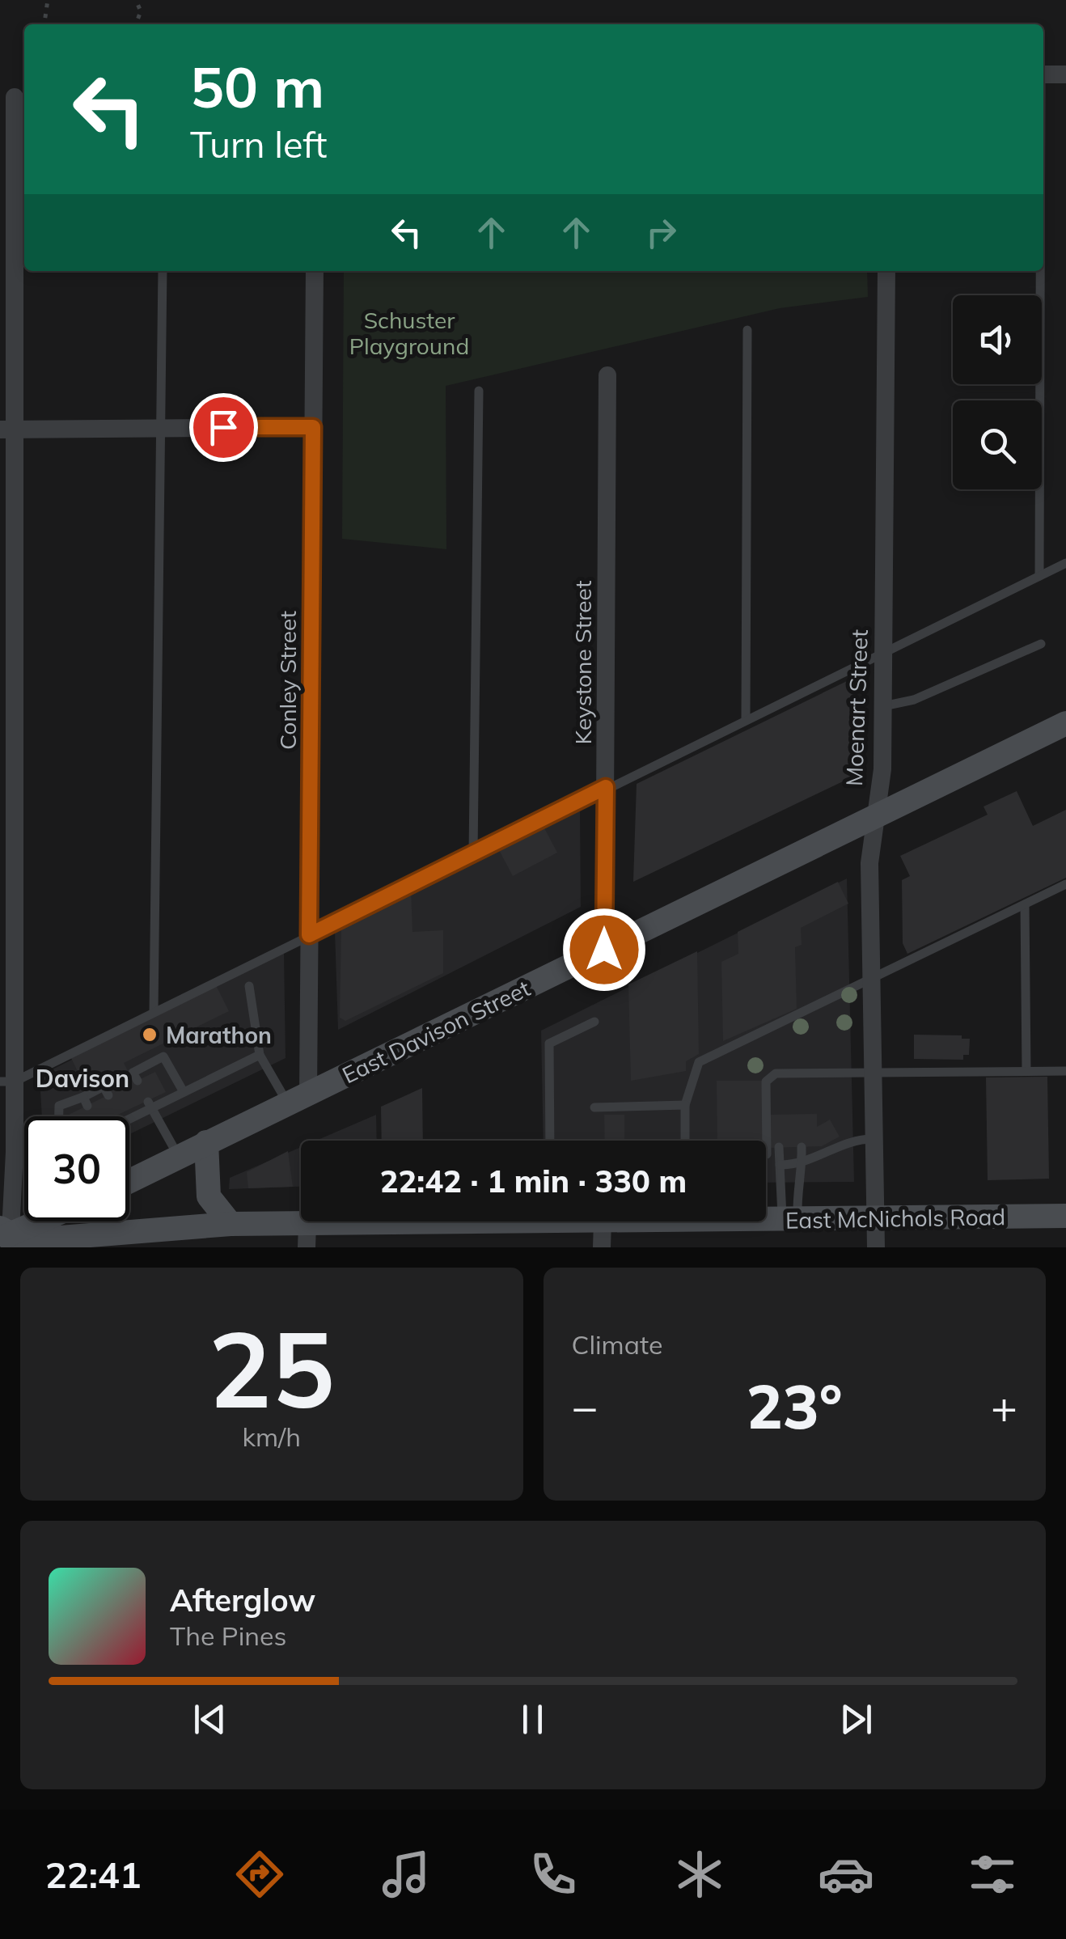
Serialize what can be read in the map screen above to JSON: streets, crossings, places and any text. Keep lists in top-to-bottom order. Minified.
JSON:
{"streets":{"main road":["East Davison Street","East McNichols Road"],"street":["Keystone Street","Conley Street","Moenart Street"]},"crossings":[["Keystone Street","East Davison Street"],["Conley Street","East Davison Street"],["Moenart Street","East Davison Street"],["Moenart Street","East McNichols Road"]],"districts":["Davison"],"parks":["Schuster Playground"],"places":["Marathon"],"page":{"turn":["50 m","Turn left"],"limit":"30","trip":"22:42 · 1 min · 330 m","tile":[["25","km/h"],"Climate"],"heat":["−","23°","+"],"song":["Afterglow","The Pines"],"tabs":"22:41"}}
